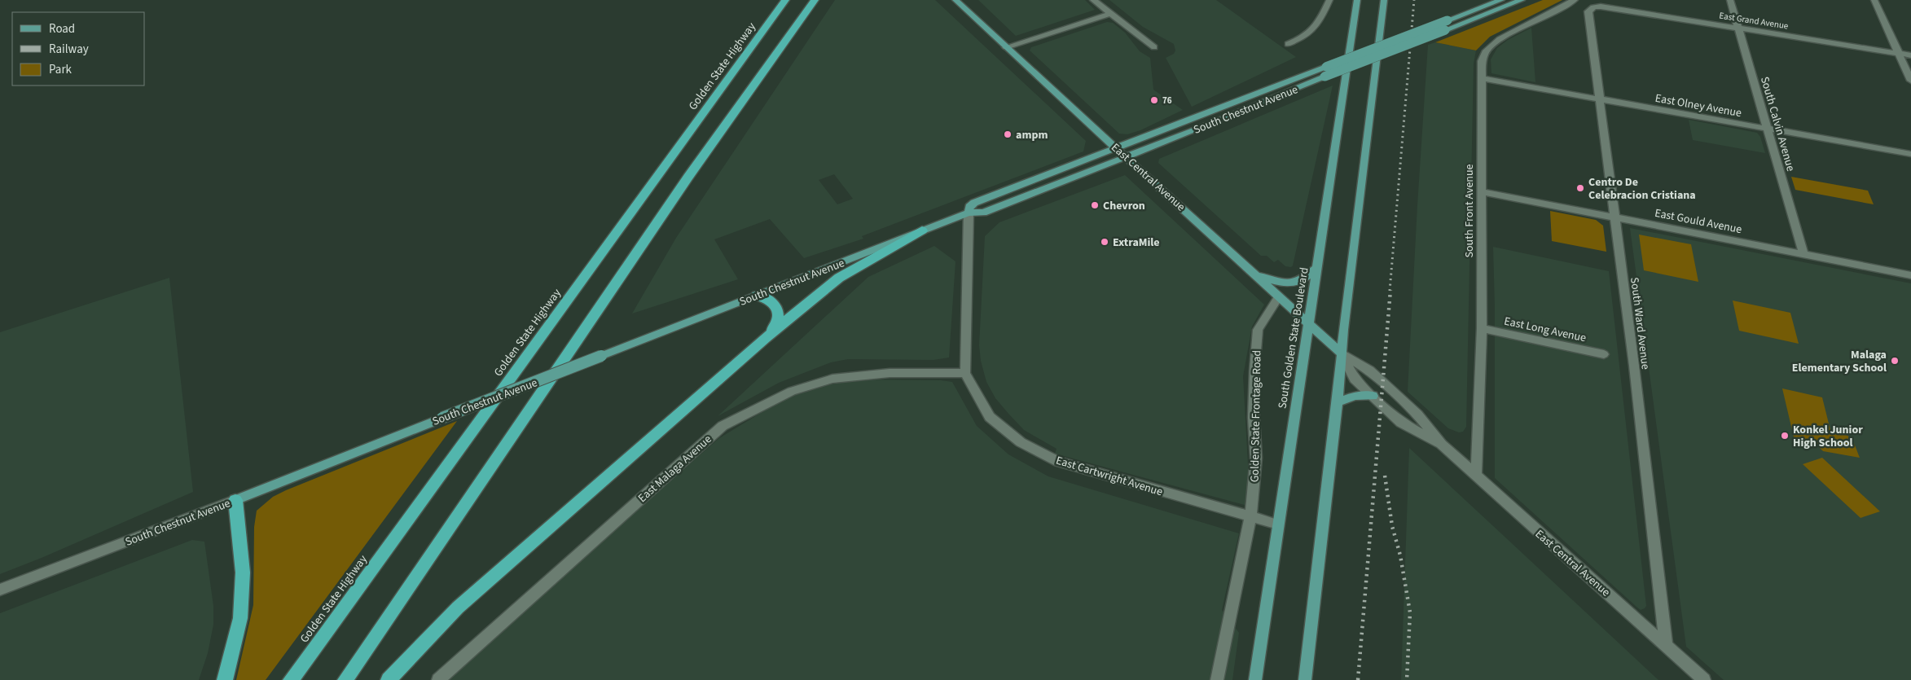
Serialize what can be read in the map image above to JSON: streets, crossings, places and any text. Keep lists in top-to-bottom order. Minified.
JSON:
{"streets":{"highway":["Golden State Highway"],"main road":["South Chestnut Avenue","East Central Avenue","South Golden State Boulevard"],"street":["East Grand Avenue","East Olney Avenue","South Calvin Avenue","South Front Avenue","East Gould Avenue","South Ward Avenue","East Long Avenue","Golden State Frontage Road","East Malaga Avenue","East Cartwright Avenue"]},"crossings":[["East Grand Avenue","South Calvin Avenue"],["East Grand Avenue","South Ward Avenue"],["East Olney Avenue","South Calvin Avenue"],["East Olney Avenue","South Front Avenue"],["East Olney Avenue","South Ward Avenue"],["South Chestnut Avenue","East Central Avenue"],["South Calvin Avenue","East Gould Avenue"],["East Central Avenue","South Front Avenue"],["East Central Avenue","South Ward Avenue"],["East Central Avenue","South Golden State Boulevard"],["East Central Avenue","Golden State Frontage Road"],["South Front Avenue","East Gould Avenue"],["South Front Avenue","East Long Avenue"],["East Gould Avenue","South Ward Avenue"],["South Golden State Boulevard","East Cartwright Avenue"],["Golden State Frontage Road","East Cartwright Avenue"],["East Malaga Avenue","East Cartwright Avenue"]],"places":["76","ampm","Centro De Celebracion Cristiana","Chevron","ExtraMile","Malaga Elementary School","Konkel Junior High School"],"legend":["Road","Railway","Park"]}
